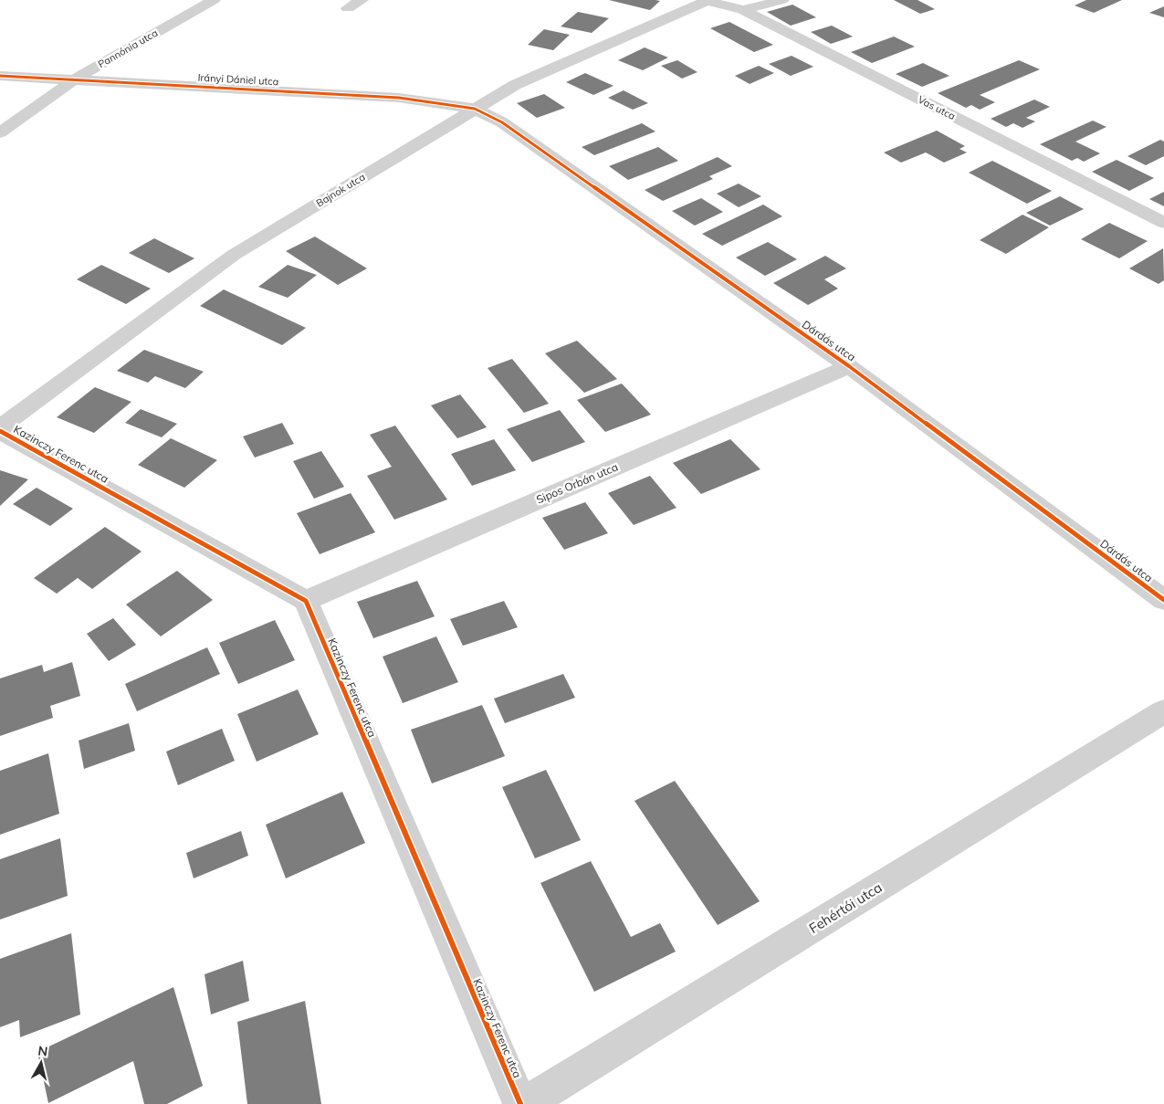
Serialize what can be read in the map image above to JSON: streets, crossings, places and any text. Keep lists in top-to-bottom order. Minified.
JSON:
{"streets":{"street":["Pannónia utca","Irányi Dániel utca","Vas utca","Bajnok utca","Dárdás utca","Kazinczy Ferenc utca","Sipos Orbán utca","Fehértói utca"]},"crossings":[["Pannónia utca","Irányi Dániel utca"],["Irányi Dániel utca","Bajnok utca"],["Irányi Dániel utca","Dárdás utca"],["Vas utca","Bajnok utca"],["Bajnok utca","Dárdás utca"],["Dárdás utca","Sipos Orbán utca"],["Kazinczy Ferenc utca","Sipos Orbán utca"]],"north":"top"}
